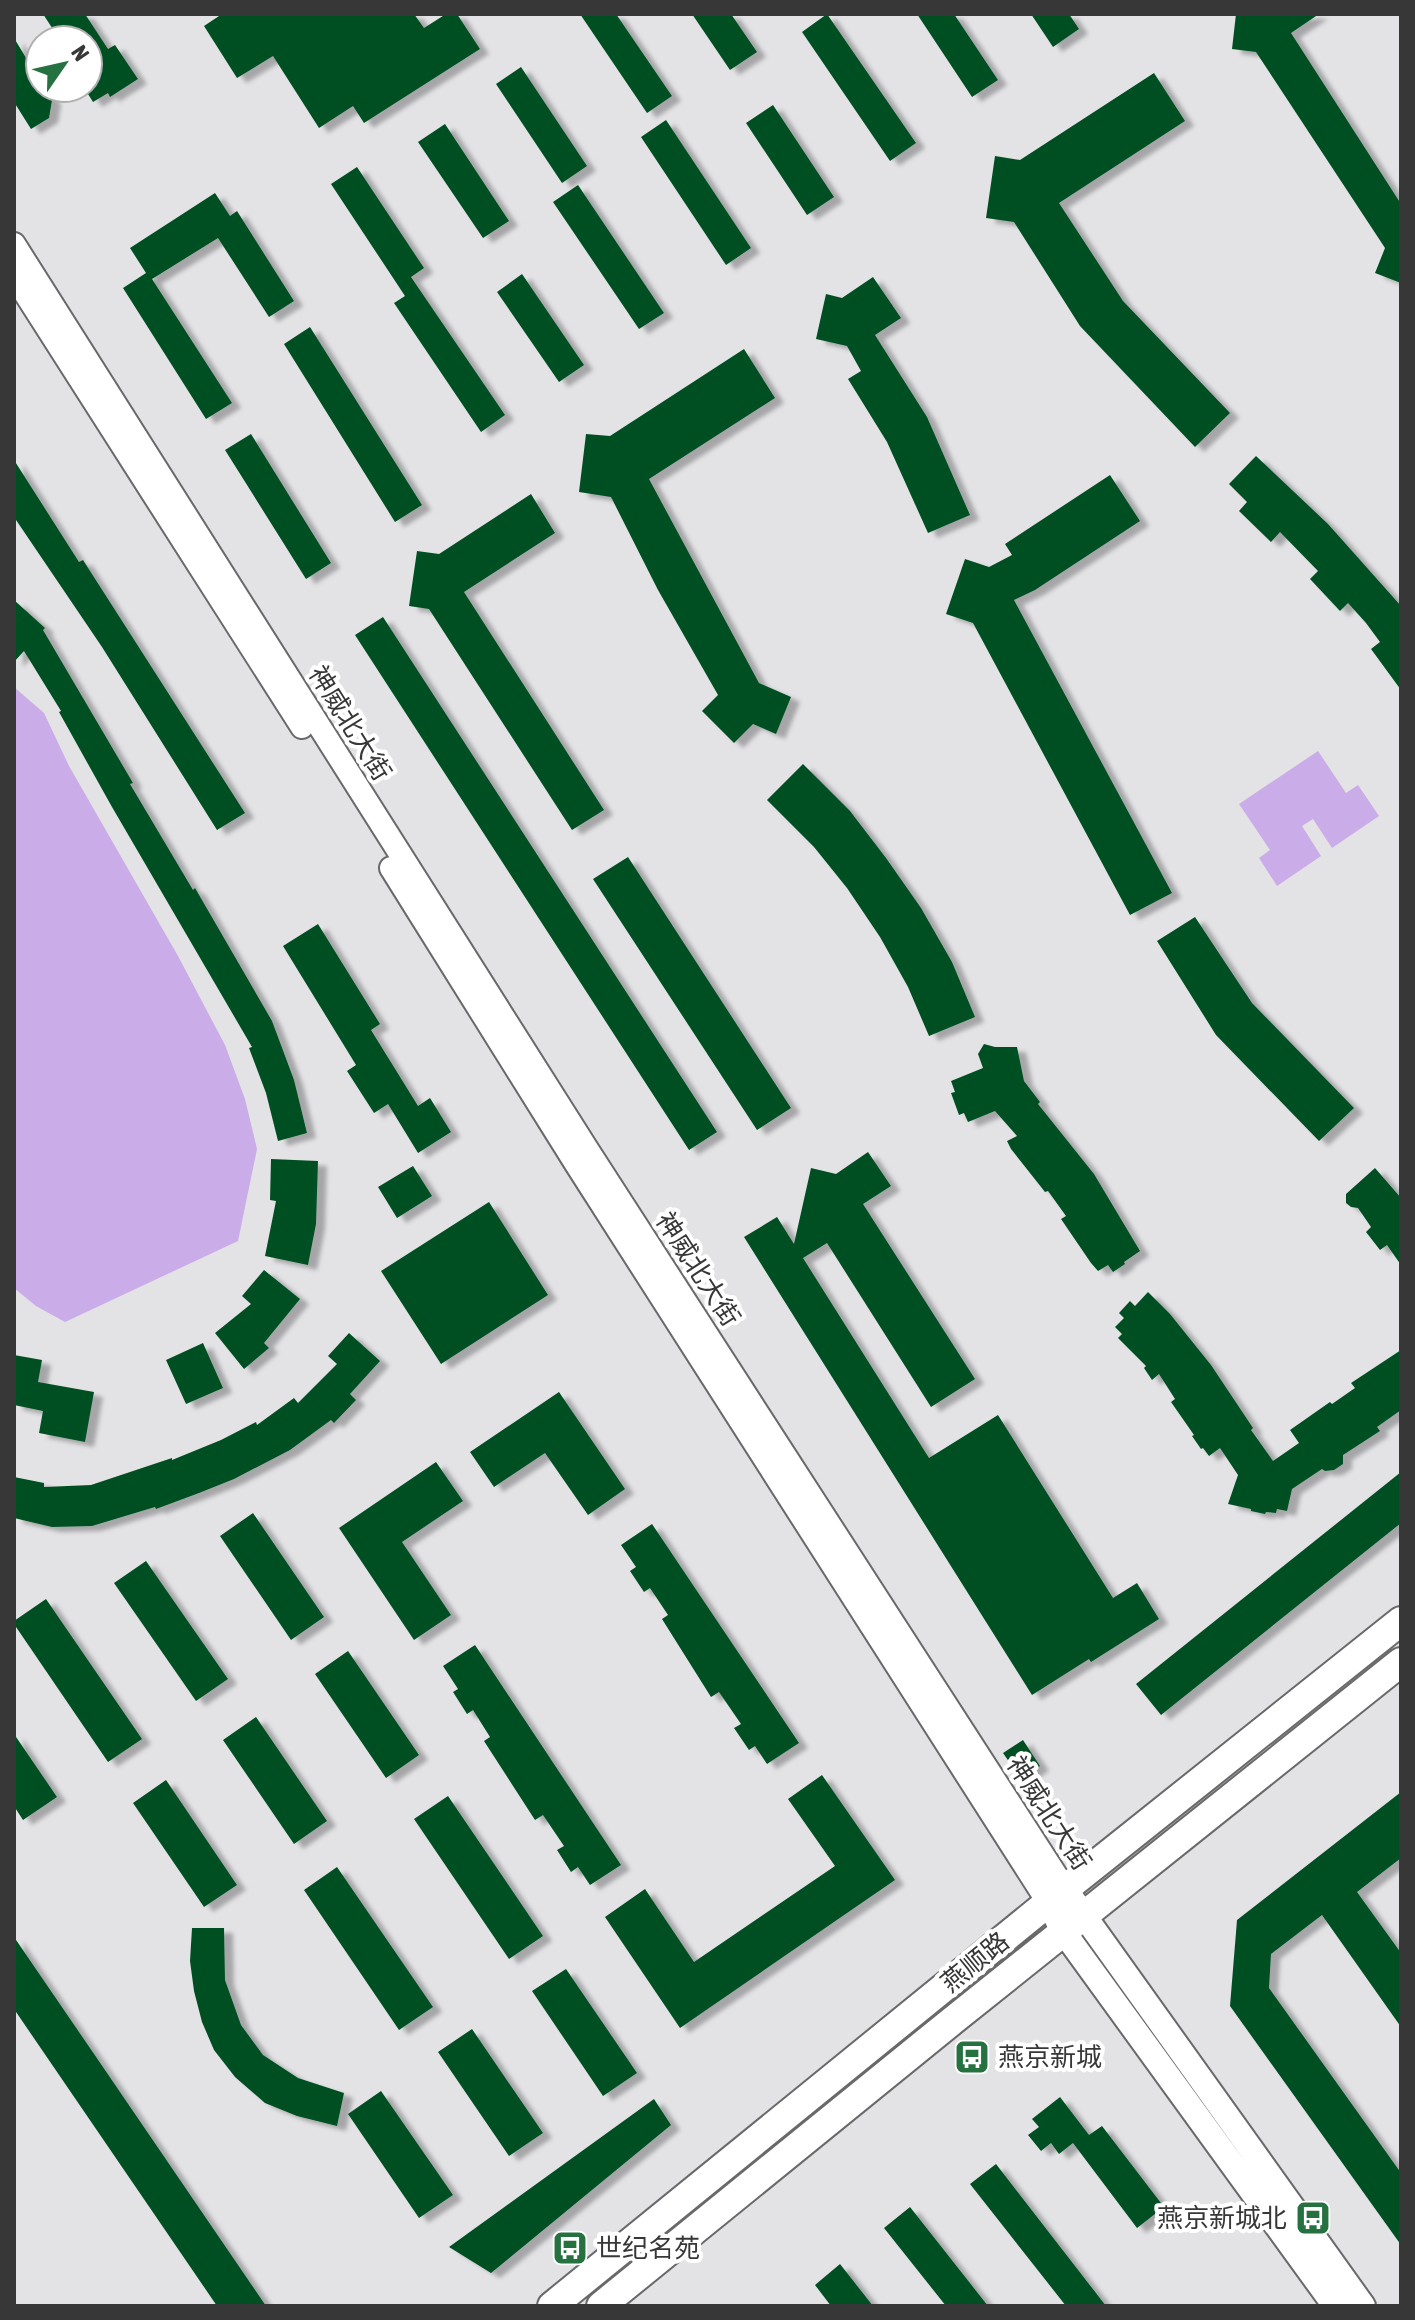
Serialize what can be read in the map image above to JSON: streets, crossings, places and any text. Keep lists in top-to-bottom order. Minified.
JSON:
{"streets":{"main road":["神威北大街","燕顺路"]},"crossings":[["神威北大街","燕顺路"]],"places":{"bus stop":["燕京新城","燕京新城北","世纪名苑"]},"north":"top right"}
